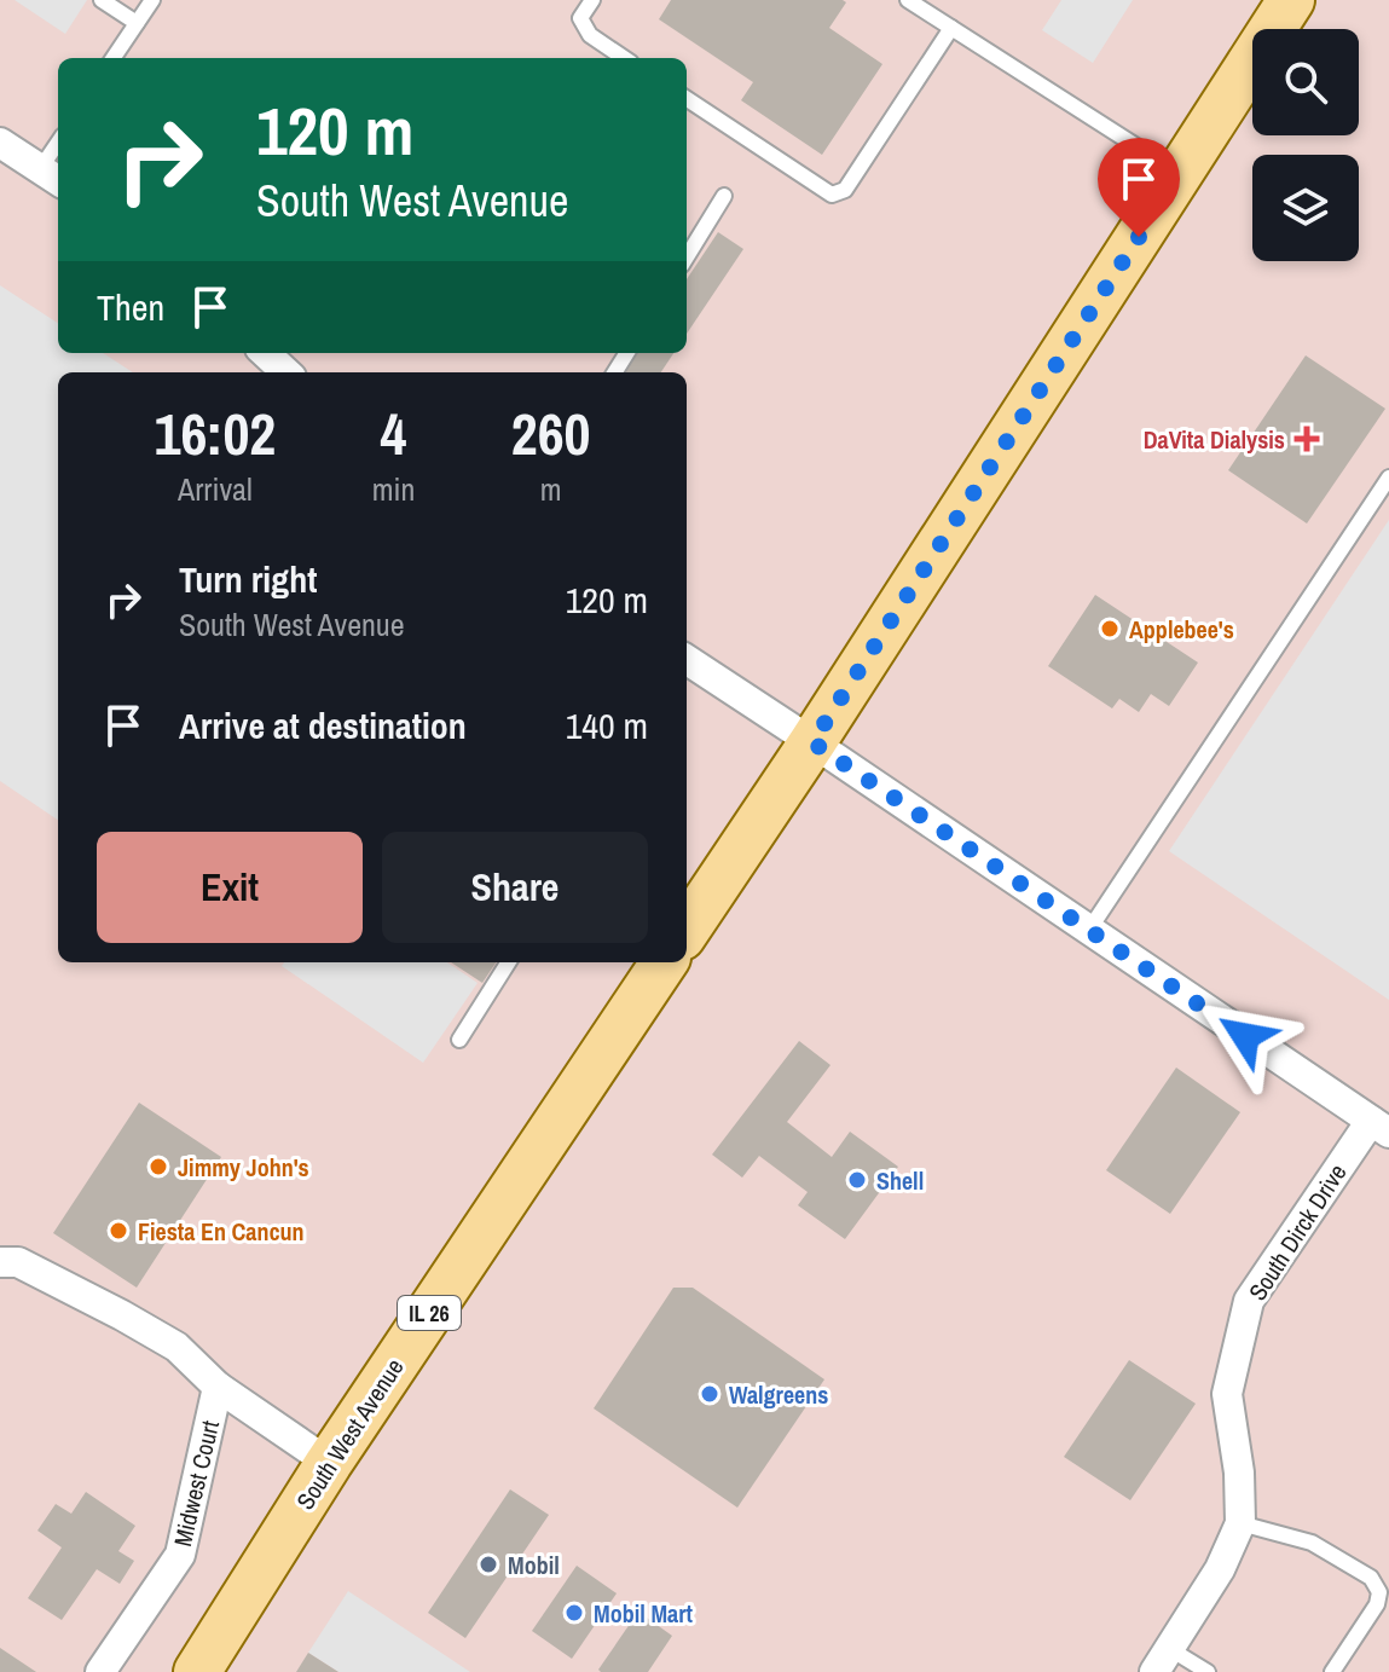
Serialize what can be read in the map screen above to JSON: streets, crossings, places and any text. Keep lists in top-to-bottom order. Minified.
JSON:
{"streets":{"main road":["IL 26","South West Avenue"],"street":["South Dirck Drive","Midwest Court"]},"crossings":[["South West Avenue","Midwest Court"]],"places":{"health":["DaVita Dialysis"],"other":["Applebee's","Jimmy John's","Shell","Fiesta En Cancun","Walgreens","Mobil","Mobil Mart"]},"page":{"turn":["120 m","South West Avenue"],"then":"Then","eta":["16:02","Arrival","4","min","260","m"],"list":[{"name":"Turn right","note":"South West Avenue","value":"120 m"},{"name":"Arrive at destination","value":"140 m"}],"buttons":["Exit","Share"]}}
